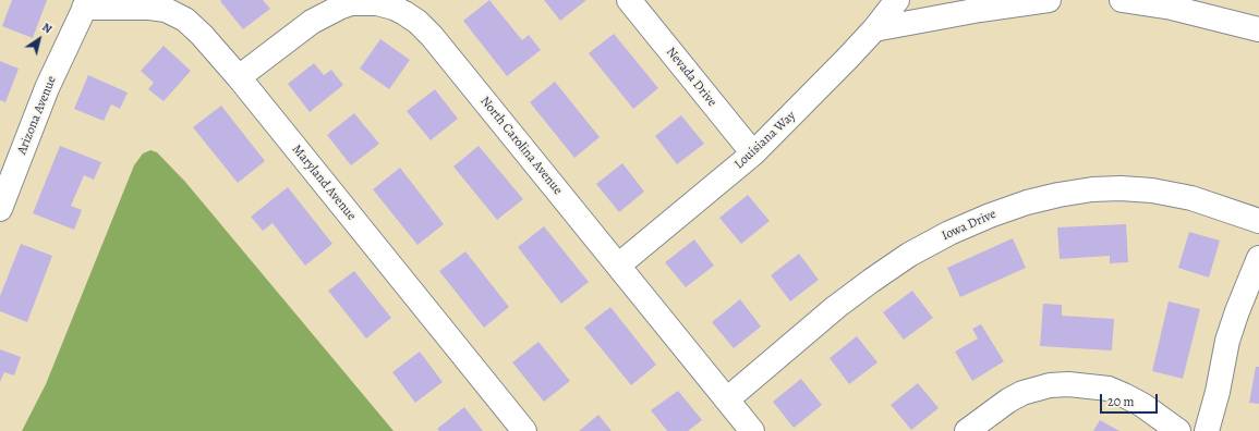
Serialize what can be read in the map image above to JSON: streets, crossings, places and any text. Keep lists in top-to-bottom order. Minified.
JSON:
{"streets":{"street":["Nevada Drive","Arizona Avenue","Louisiana Way","North Carolina Avenue","Maryland Avenue","Iowa Drive"]},"crossings":[["Nevada Drive","Louisiana Way"],["Arizona Avenue","Maryland Avenue"],["Louisiana Way","North Carolina Avenue"],["North Carolina Avenue","Maryland Avenue"],["North Carolina Avenue","Iowa Drive"]],"scale_bar":"20 m","north":"top right"}
